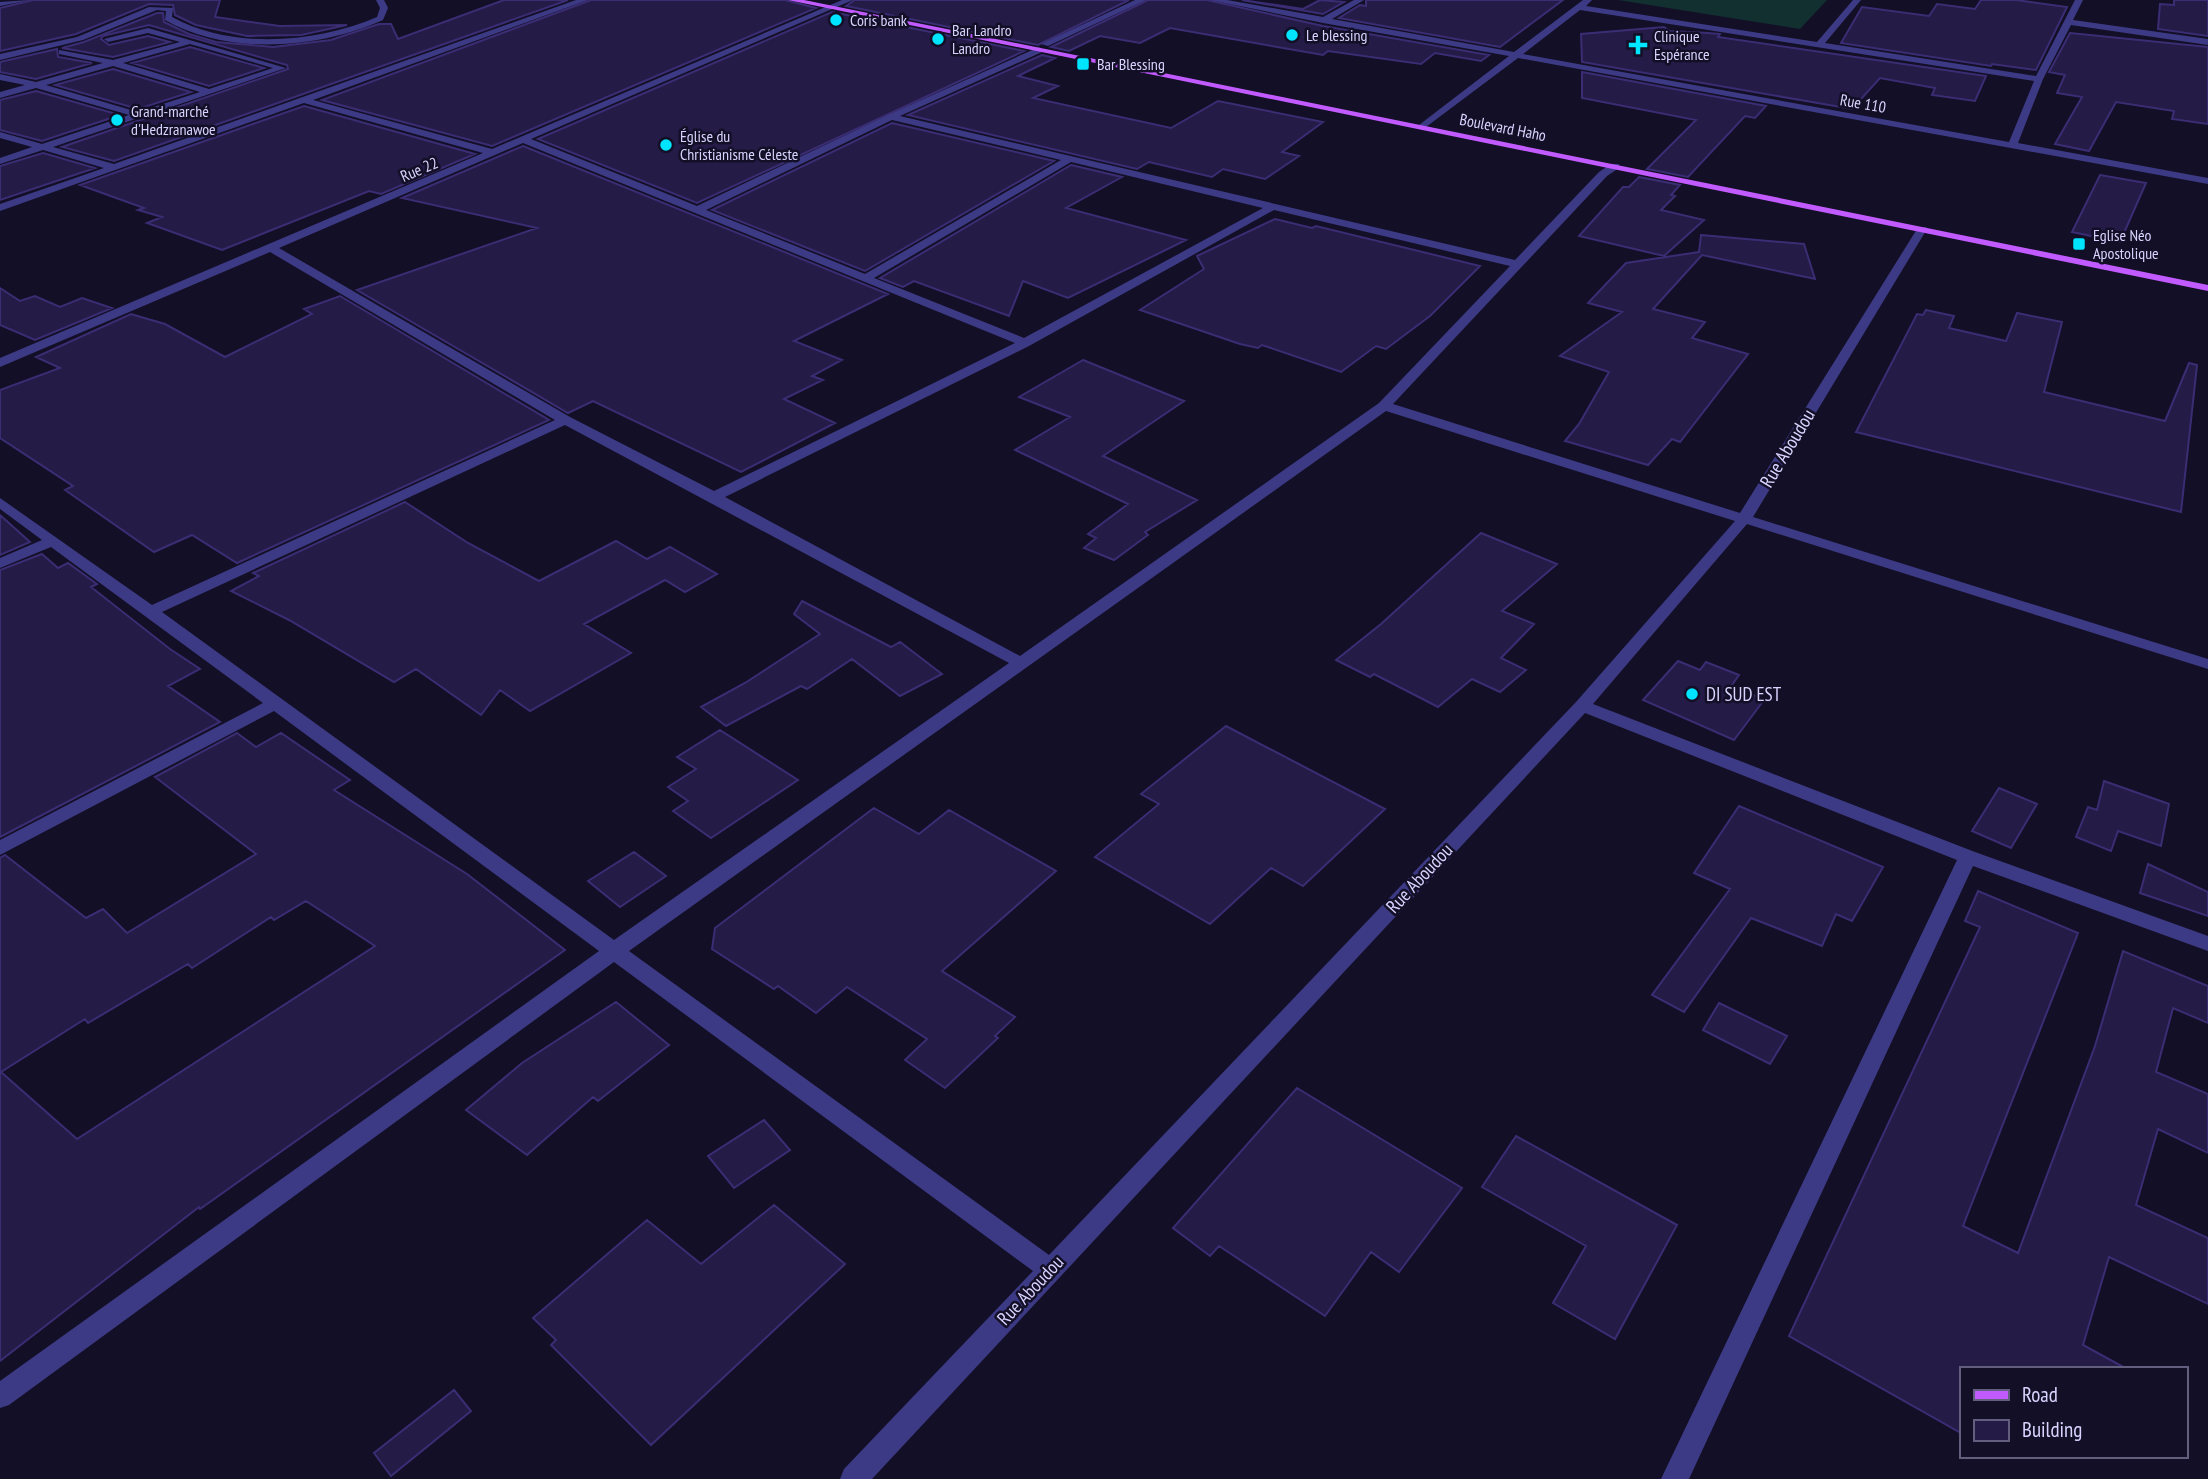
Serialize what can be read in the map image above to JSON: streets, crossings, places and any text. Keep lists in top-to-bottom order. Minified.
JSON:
{"streets":{"main road":["Boulevard Haho"],"street":["Rue 110","Rue 22","Rue Aboudou"]},"crossings":[["Boulevard Haho","Rue 22"],["Boulevard Haho","Rue Aboudou"]],"places":{"other":["Coris bank","Le blessing","Bar Landro Landro","Grand-marché d'Hedzranawoe","Église du Christianisme Céleste","DI SUD EST"],"health":["Clinique Espérance"],"transit":["Bar Blessing","Eglise Néo Apostolique"]},"legend":["Road","Building"]}
